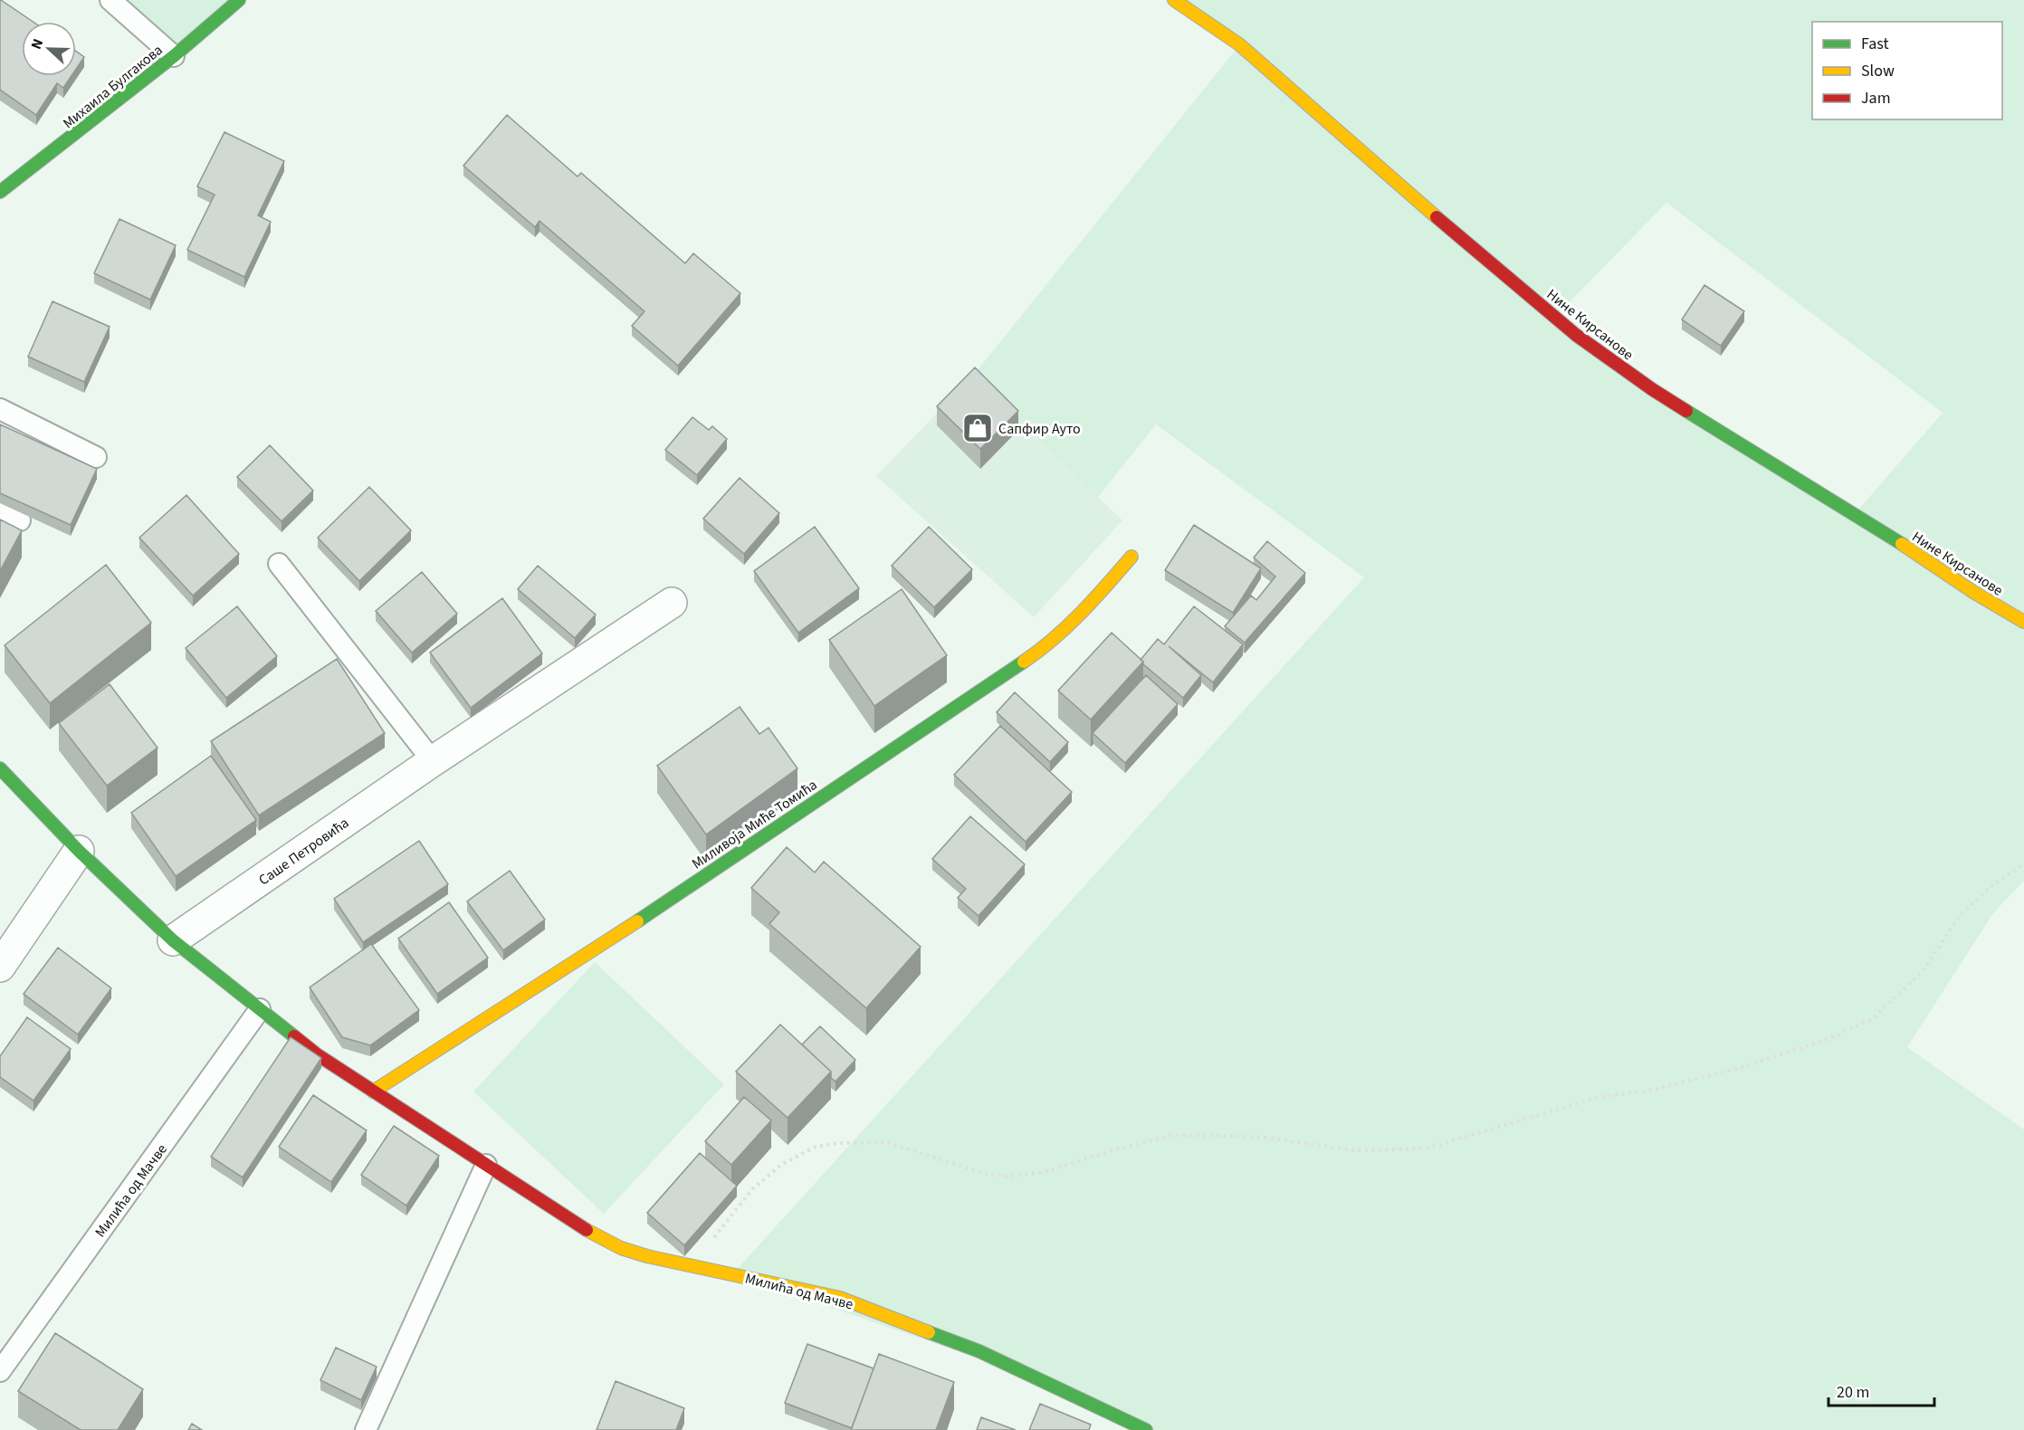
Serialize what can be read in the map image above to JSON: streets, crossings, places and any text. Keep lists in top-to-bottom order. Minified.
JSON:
{"streets":{"street":["Михаила Булгакова","Нине Кирсанове","Миливоја Миће Томића","Саше Петровића","Милића од Мачве"]},"crossings":[["Миливоја Миће Томића","Милића од Мачве"],["Саше Петровића","Милића од Мачве"]],"places":{"shop":["Сапфир Ауто"]},"legend":["Fast","Slow","Jam"],"scale_bar":"20 m","north":"left"}
